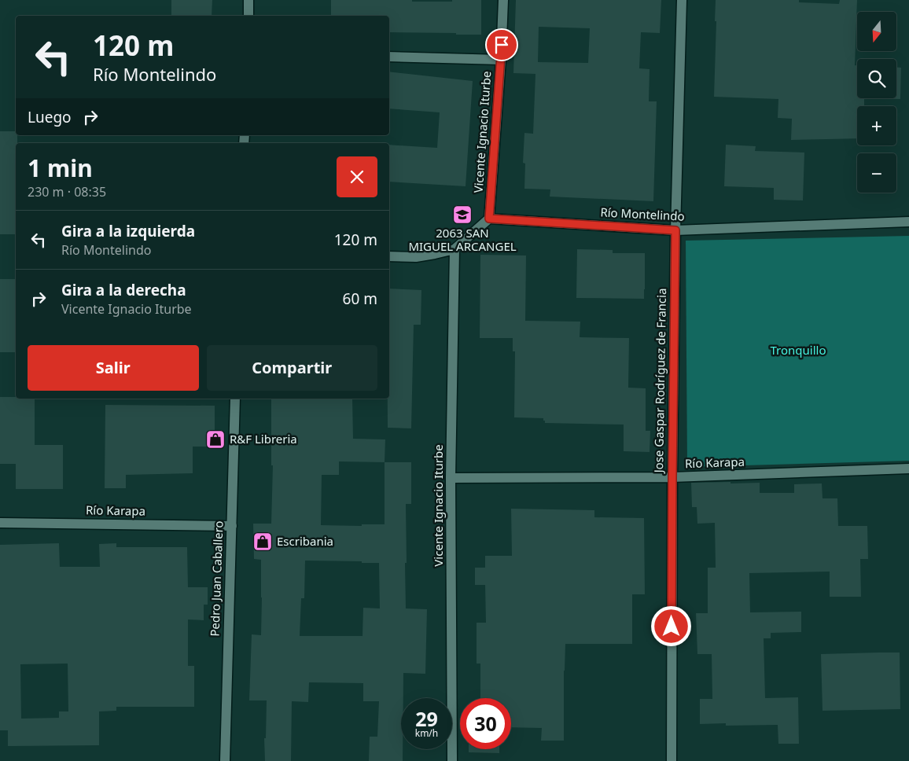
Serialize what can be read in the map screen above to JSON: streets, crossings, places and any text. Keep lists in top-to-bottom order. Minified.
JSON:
{"streets":{"street":["Vicente Ignacio Iturbe","Río Montelindo","Jose Gaspar Rodríguez de Francia","Río Karapa","Pedro Juan Caballero"]},"crossings":[["Vicente Ignacio Iturbe","Río Montelindo"],["Vicente Ignacio Iturbe","Río Karapa"],["Río Montelindo","Jose Gaspar Rodríguez de Francia"],["Jose Gaspar Rodríguez de Francia","Río Karapa"],["Río Karapa","Pedro Juan Caballero"]],"parks":["Tronquillo"],"places":{"school or university":["2063 SAN MIGUEL ARCANGEL"],"shop":["R&F Libreria","Escribania"]},"north":"bottom","page":{"map_buttons":["+","−"],"turn":["120 m","Río Montelindo"],"then":"Luego","heading":["1 min","230 m · 08:35"],"list":[{"name":"Gira a la izquierda","note":"Río Montelindo","value":"120 m"},{"name":"Gira a la derecha","note":"Vicente Ignacio Iturbe","value":"60 m"}],"buttons":["Salir","Compartir"],"speed":"29 km/h","limit":"30"}}
